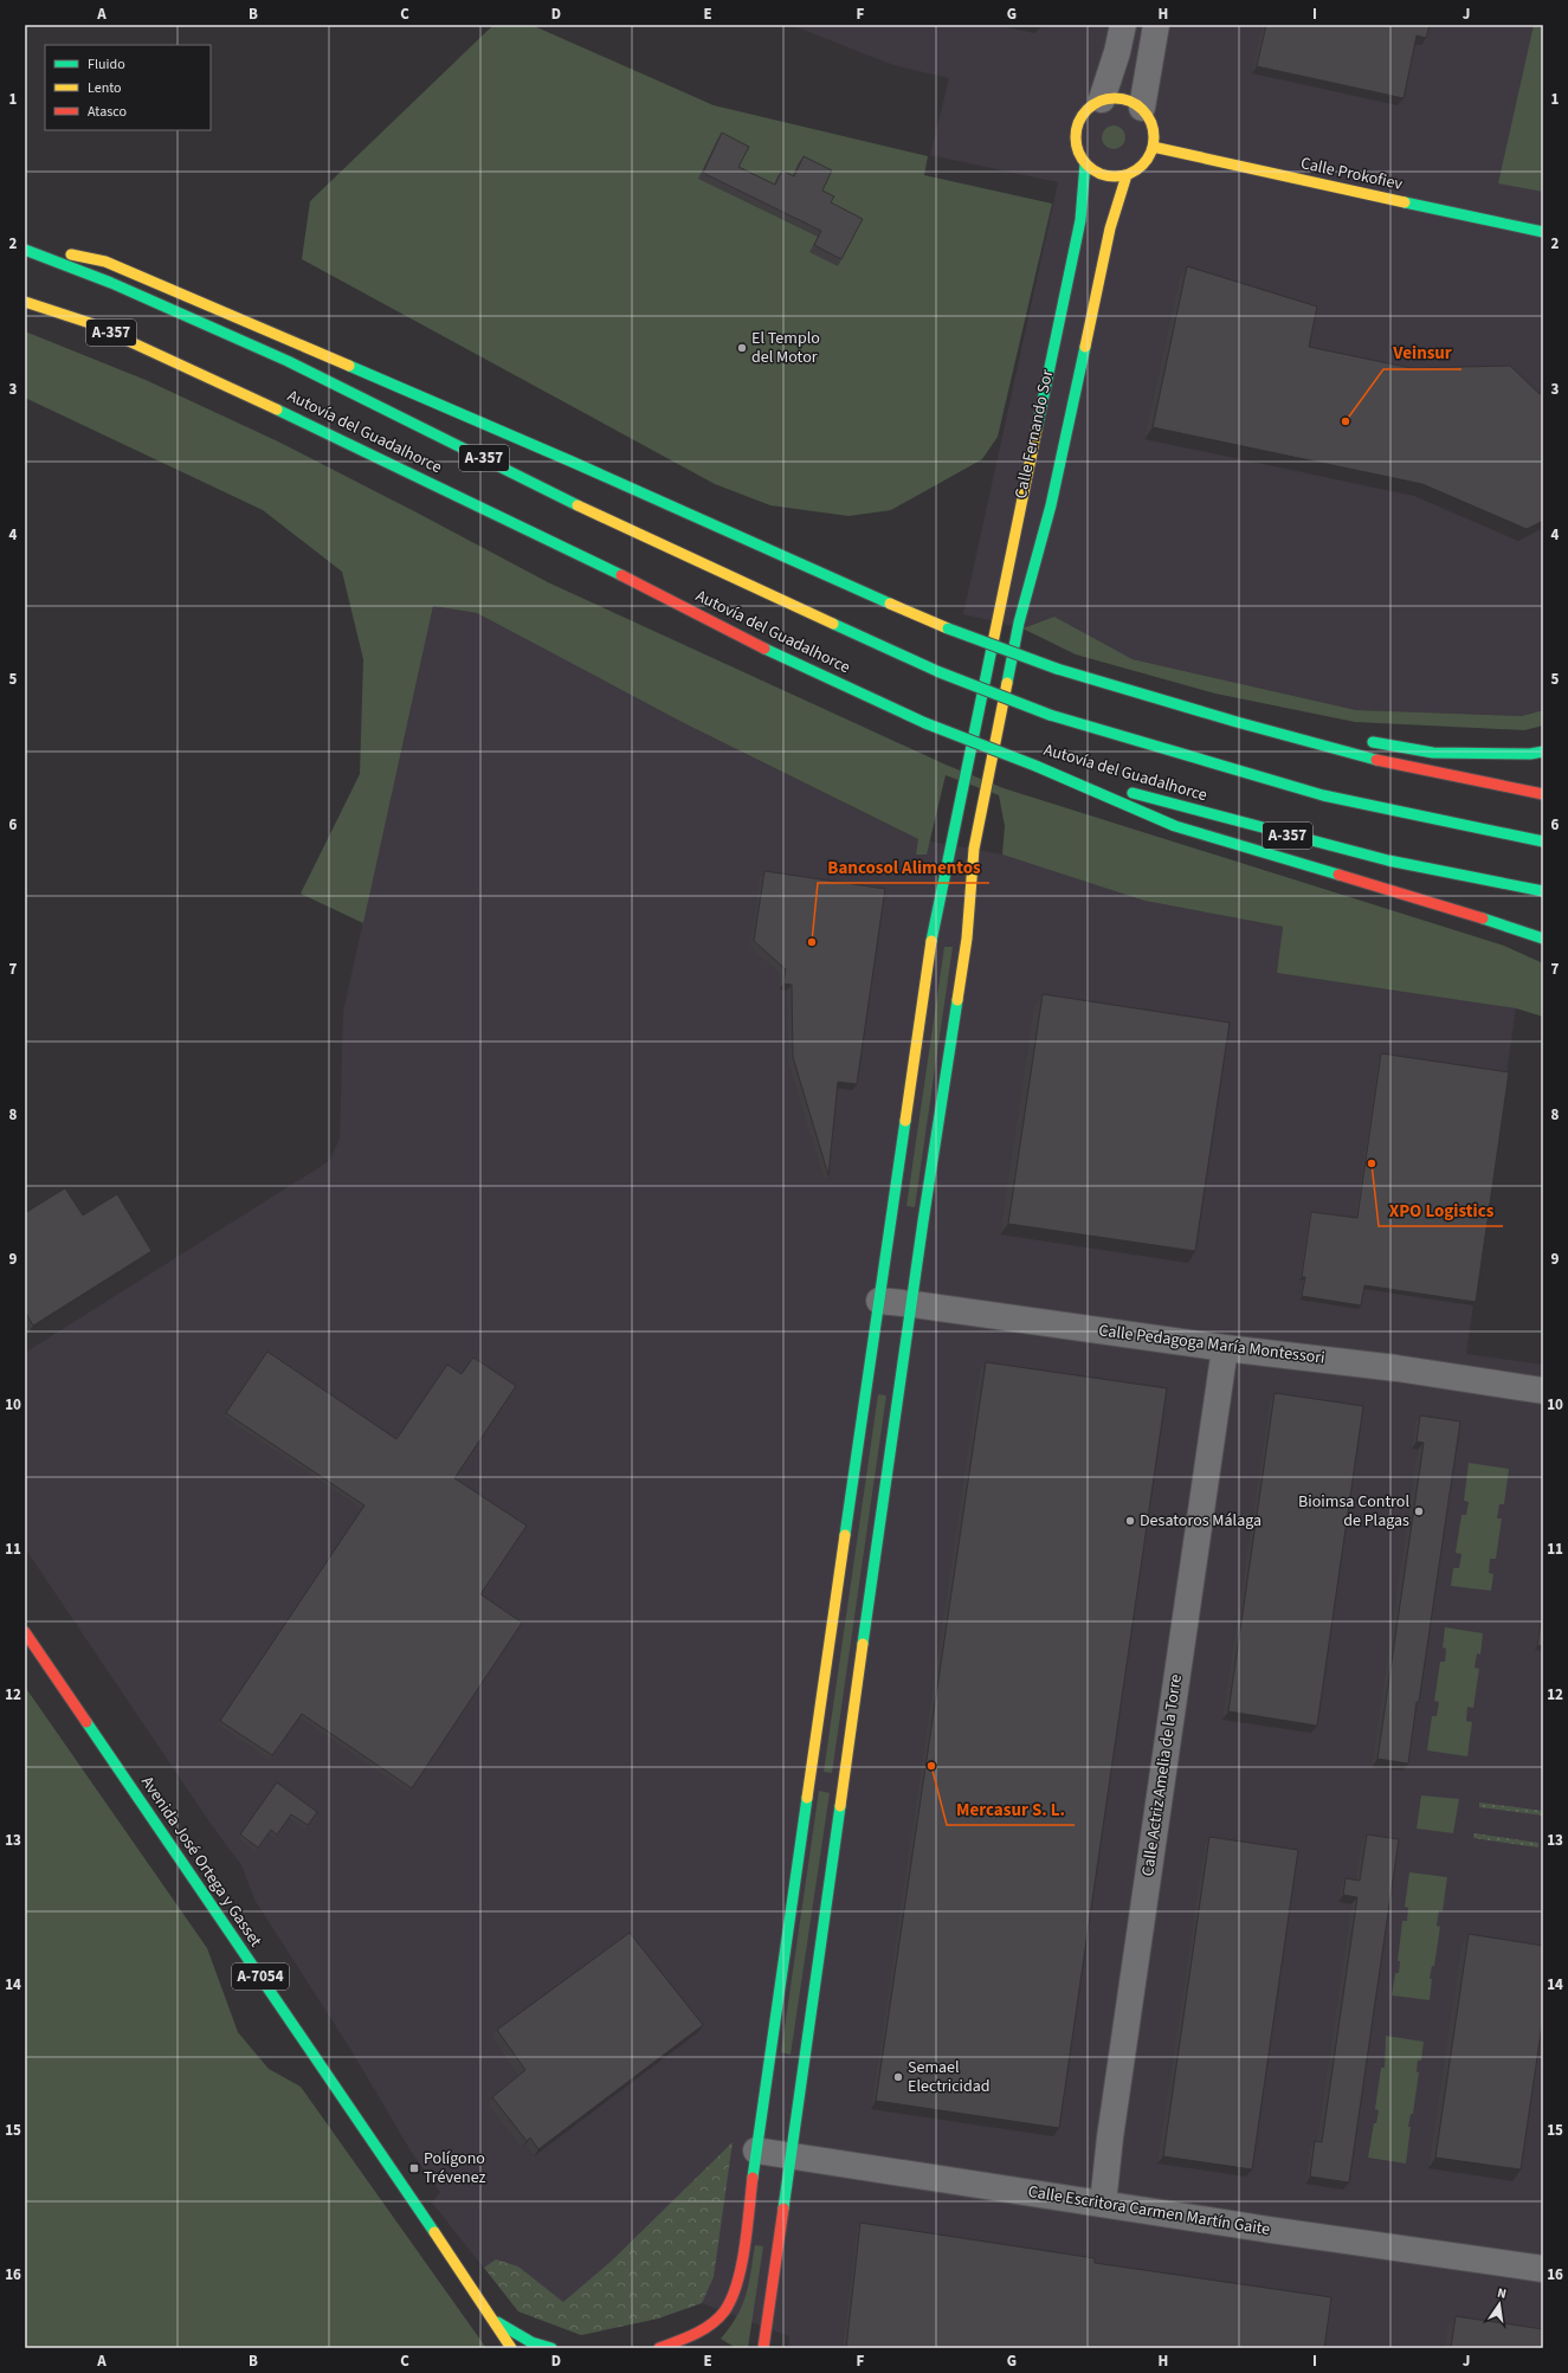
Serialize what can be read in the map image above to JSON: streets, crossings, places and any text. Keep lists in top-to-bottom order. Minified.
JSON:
{"streets":{"main road":["Calle Prokofiev","A-357","Autovía del Guadalhorce","Calle Fernando Sor","Avenida José Ortega y Gasset","A-7054"],"street":["Calle Pedagoga María Montessori","Calle Actriz Amelia de la Torre","Calle Escritora Carmen Martín Gaite"]},"crossings":[["Calle Prokofiev","Calle Fernando Sor"],["Calle Fernando Sor","Calle Pedagoga María Montessori"],["Calle Fernando Sor","Calle Escritora Carmen Martín Gaite"],["Calle Pedagoga María Montessori","Calle Actriz Amelia de la Torre"],["Calle Actriz Amelia de la Torre","Calle Escritora Carmen Martín Gaite"]],"places":{"other":["El Templo del Motor","Veinsur","Bancosol Alimentos","XPO Logistics","Bioimsa Control de Plagas","Desatoros Málaga","Mercasur S. L.","Semael Electricidad"],"transit":["Polígono Trévenez"]},"legend":["Fluido","Lento","Atasco"],"north":"top","grid":{"columns":["A","B","C","D","E","F","G","H","I","J"],"rows":["1","2","3","4","5","6","7","8","9","10","11","12","13","14","15","16"]}}
